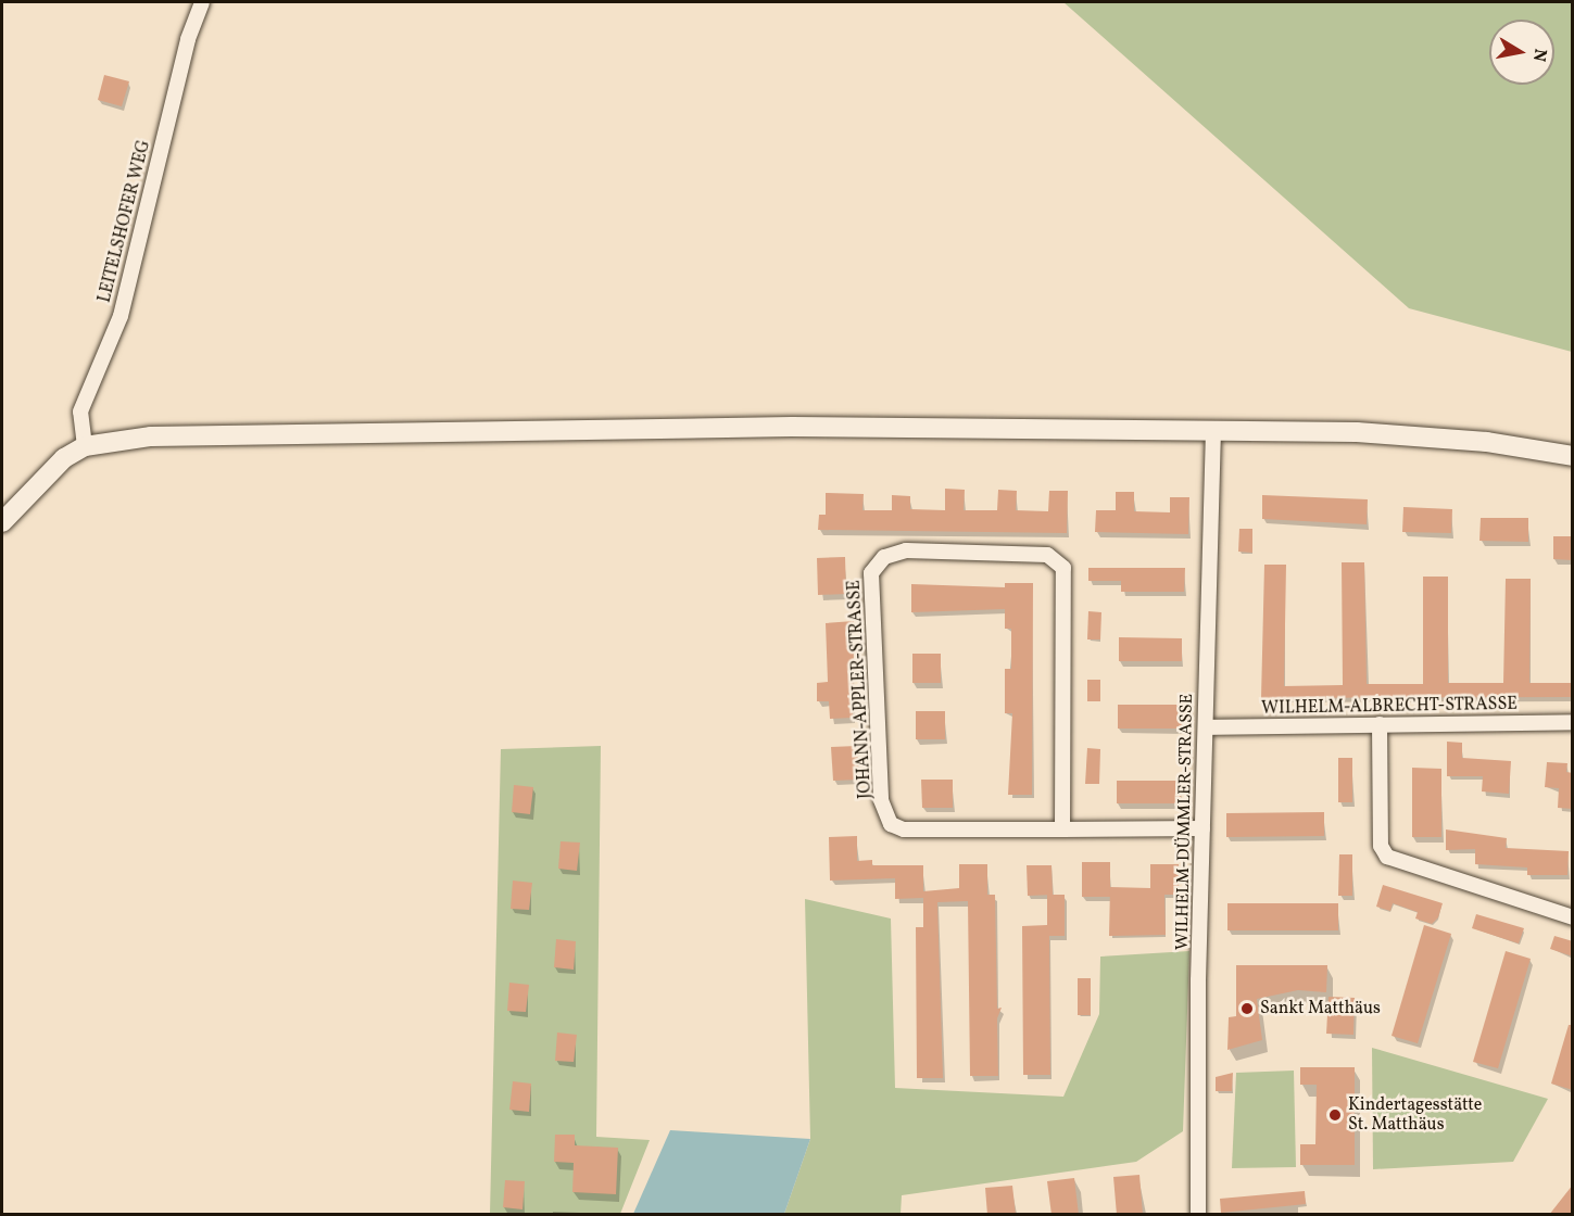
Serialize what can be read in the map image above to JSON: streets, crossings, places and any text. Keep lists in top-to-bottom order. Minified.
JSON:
{"streets":{"street":["LEITELSHOFER WEG","JOHANN-APPLER-STRASSE","WILHELM-ALBRECHT-STRASSE","WILHELM-DÜMMLER-STRASSE"]},"crossings":[["JOHANN-APPLER-STRASSE","WILHELM-DÜMMLER-STRASSE"],["WILHELM-ALBRECHT-STRASSE","WILHELM-DÜMMLER-STRASSE"]],"places":["Sankt Matthäus","Kindertagesstätte St. Matthäus"],"north":"right"}
